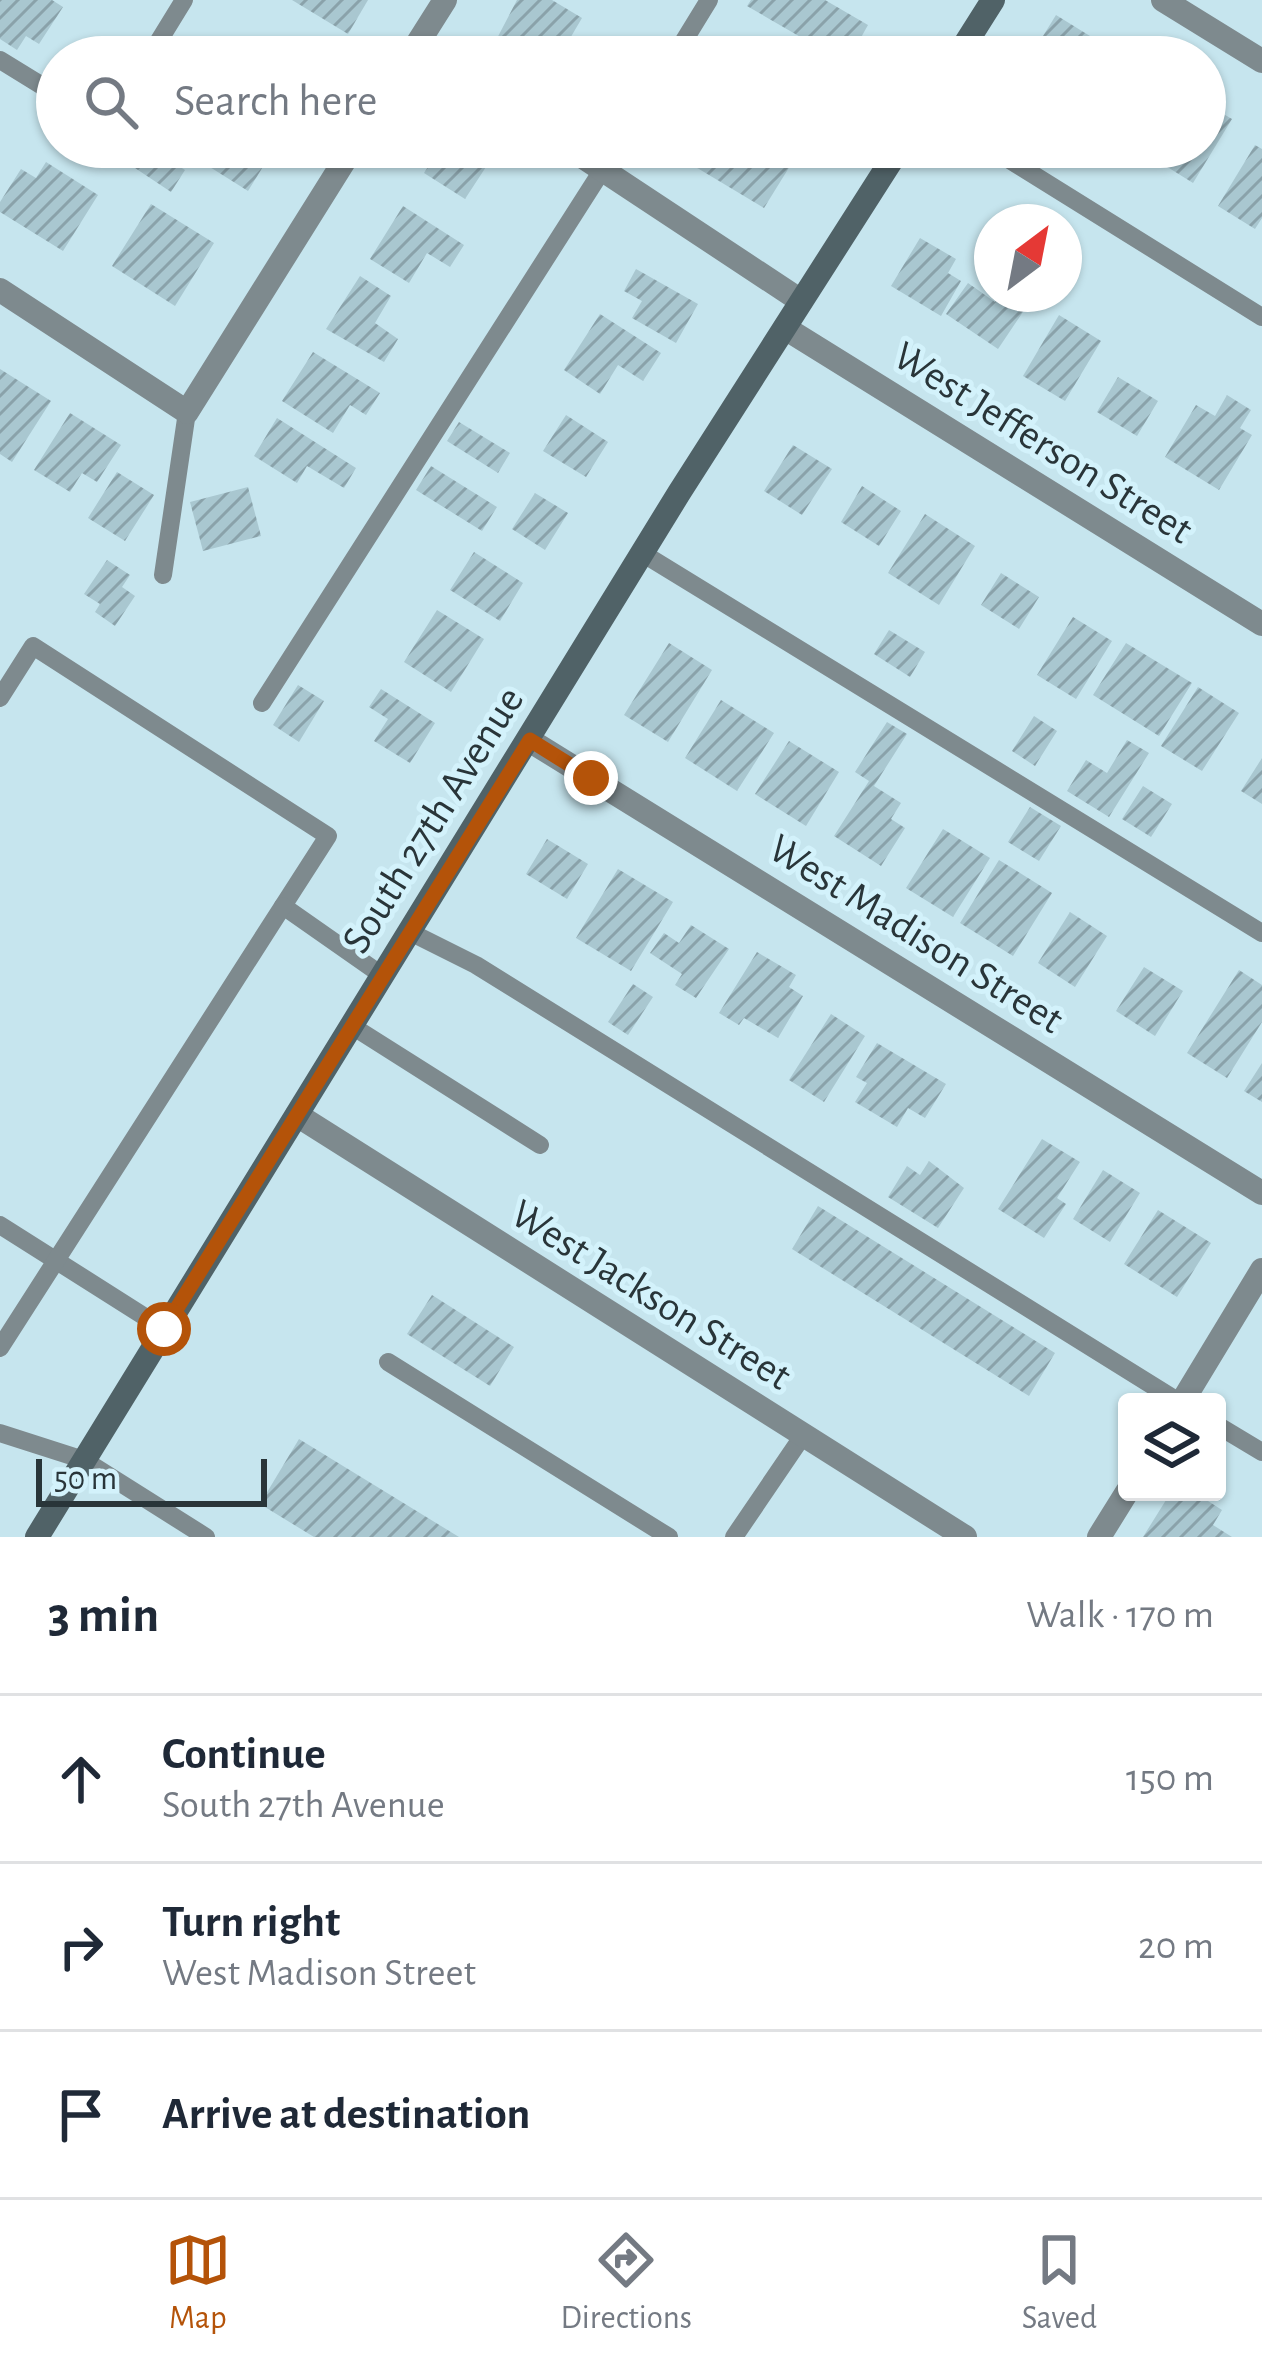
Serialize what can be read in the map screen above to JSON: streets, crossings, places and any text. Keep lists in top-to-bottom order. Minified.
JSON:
{"streets":{"main road":["South 27th Avenue"],"street":["West Jefferson Street","West Madison Street","West Jackson Street"]},"crossings":[["West Jefferson Street","South 27th Avenue"],["South 27th Avenue","West Madison Street"],["South 27th Avenue","West Jackson Street"]],"scale_bar":"50 m","north":"top right","page":{"search":"Search here","scale":"50 m","heading":["3 min","Walk · 170 m"],"list":[["Continue","South 27th Avenue","150 m"],["Turn right","West Madison Street","20 m"],"Arrive at destination"],"nav":["Map","Directions","Saved"]}}
